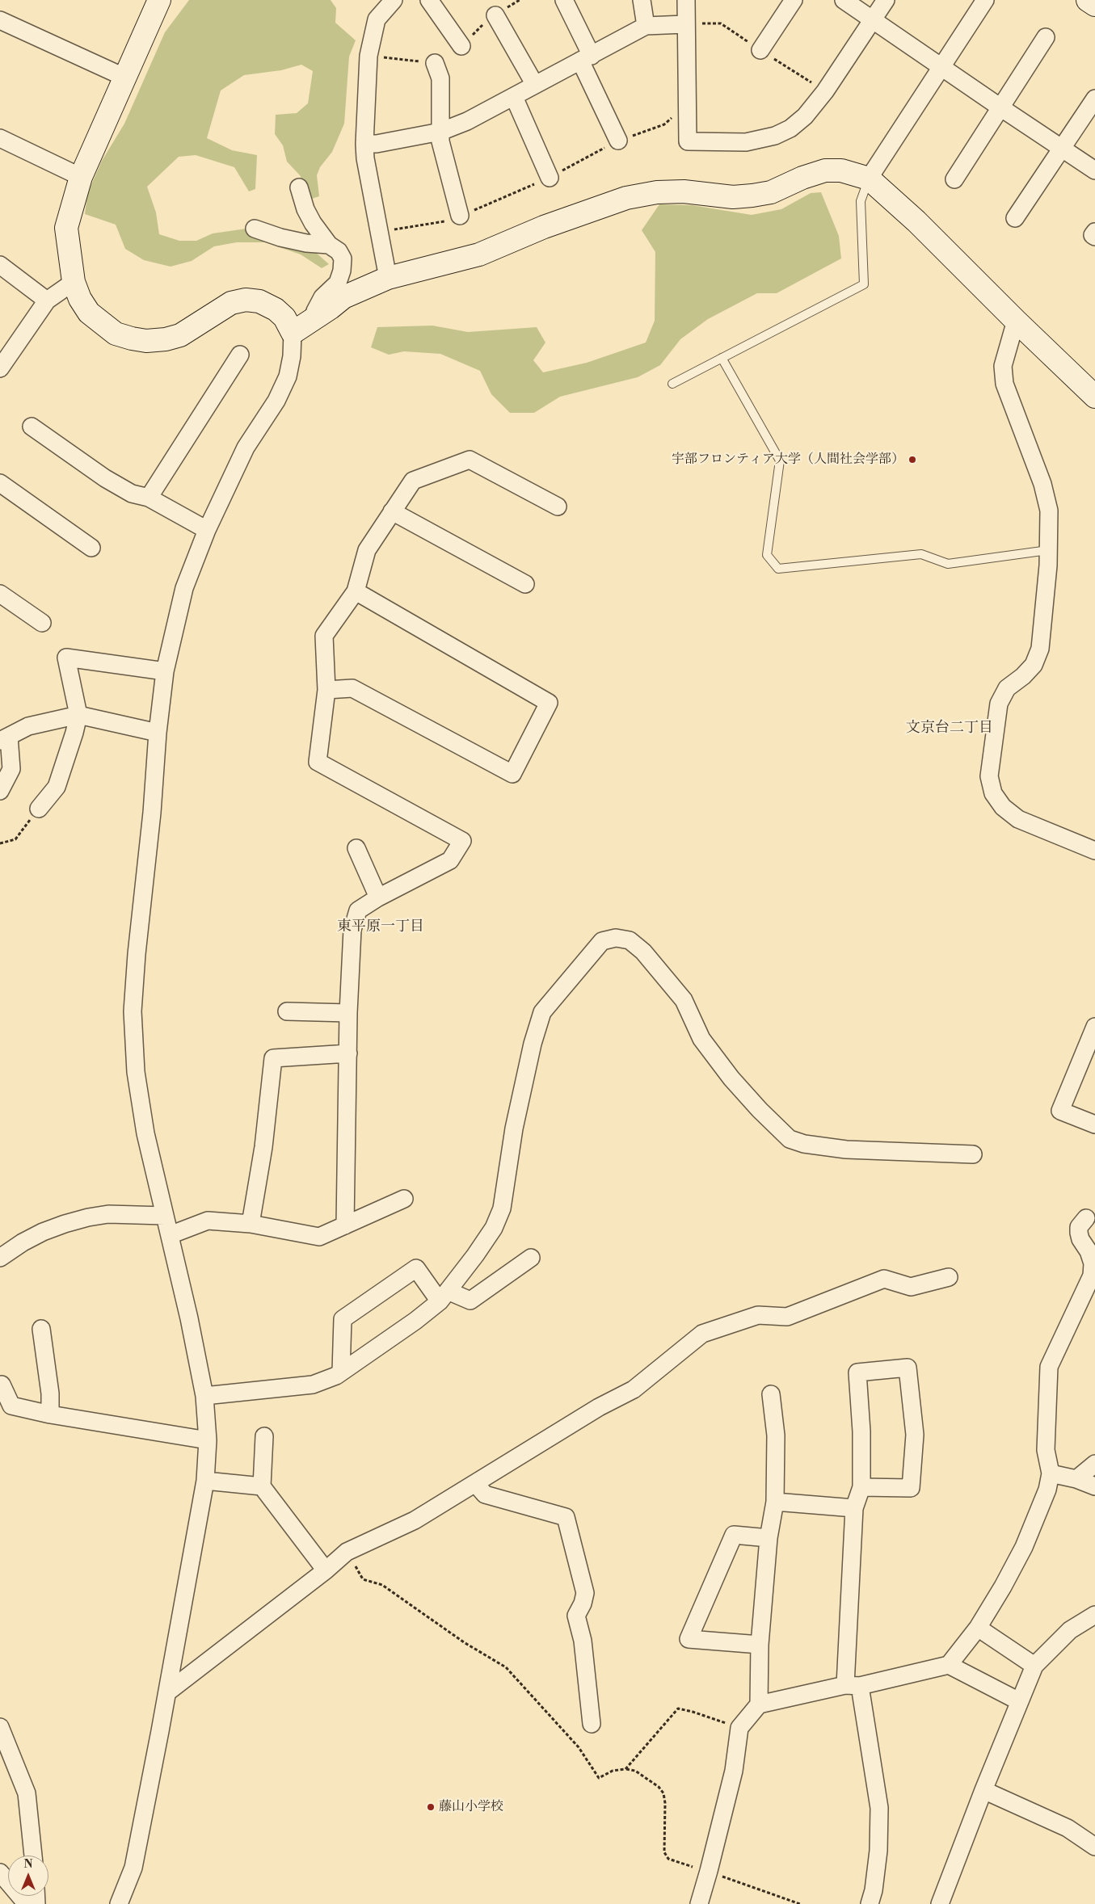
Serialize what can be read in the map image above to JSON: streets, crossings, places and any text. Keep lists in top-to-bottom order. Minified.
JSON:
{"districts":["文京台二丁目","東平原一丁目"],"places":["宇部フロンティア大学（人間社会学部）","藤山小学校"],"north":"top"}
